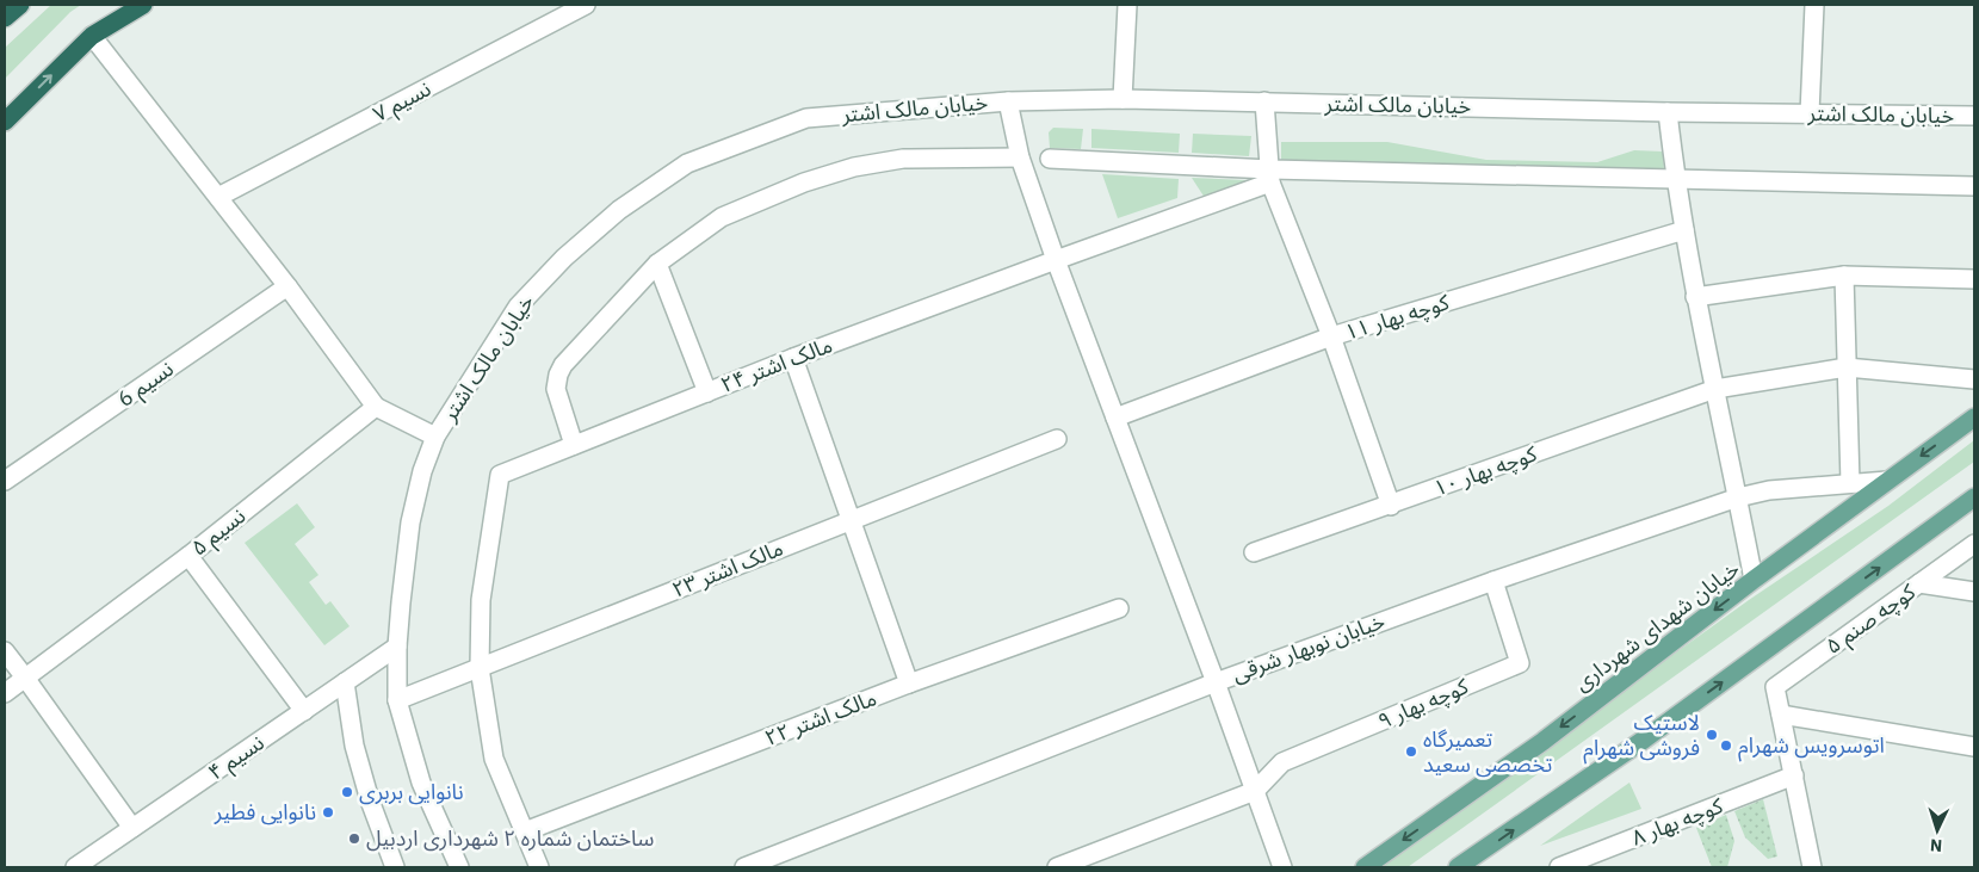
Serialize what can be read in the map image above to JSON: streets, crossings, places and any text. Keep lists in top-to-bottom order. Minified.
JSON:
{"streets":{"main road":["خیابان شهدای شهرداری"],"street":["نسیم ۷","خیابان مالک اشتر","کوچه بهار ۱۱","مالک اشتر ۲۴","نسیم 6","کوچه بهار ۱۰","نسیم ۵","مالک اشتر ۲۳","کوچه صنم ۵","خیابان نوبهار شرقی","کوچه بهار ۹","مالک اشتر ۲۲","نسیم ۴","کوچه بهار ۸"]},"crossings":[["خیابان مالک اشتر","مالک اشتر ۲۳"],["خیابان مالک اشتر","نسیم ۴"],["مالک اشتر ۲۴","مالک اشتر ۲۳"],["خیابان شهدای شهرداری","خیابان نوبهار شرقی"],["خیابان نوبهار شرقی","کوچه بهار ۹"]],"places":["لاستیک فروشی شهرام","اتوسرویس شهرام","تعمیرگاه تخصصی سعید","نانوایی بربری","نانوایی فطیر","ساختمان شماره ۲ شهرداری اردبیل"],"north":"bottom"}
